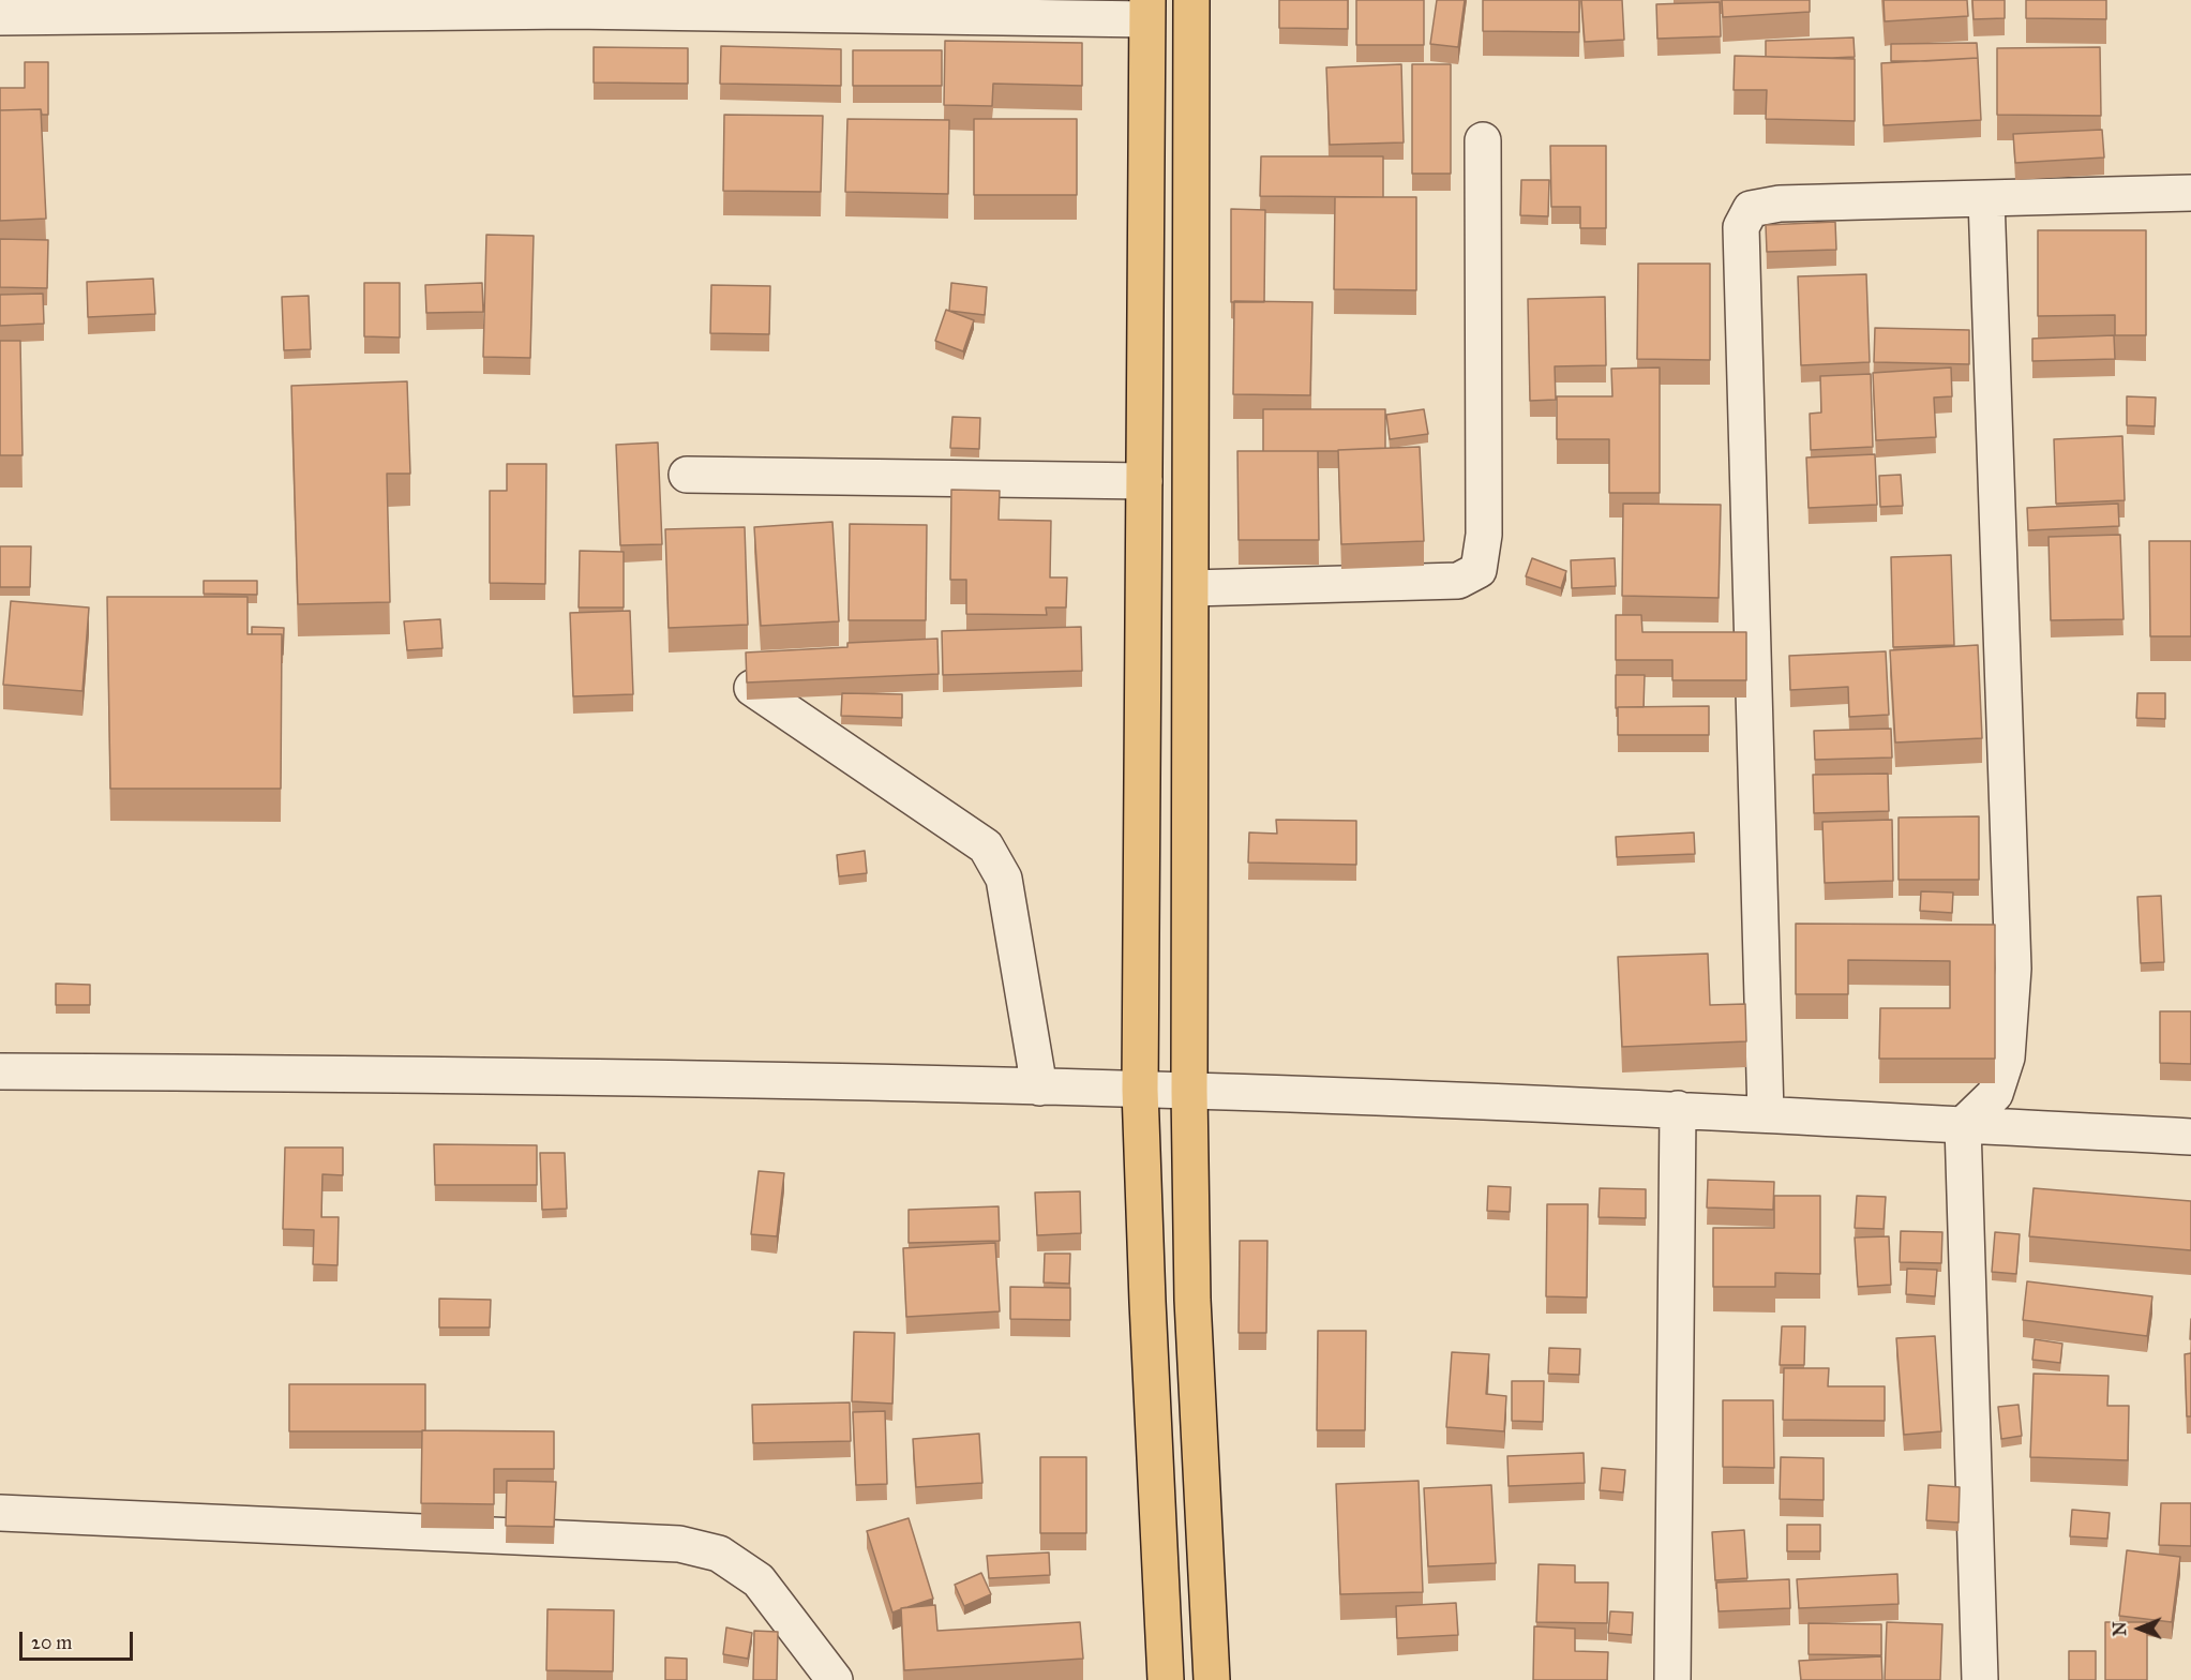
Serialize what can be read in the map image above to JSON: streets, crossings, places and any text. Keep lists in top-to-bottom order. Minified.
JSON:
{"scale_bar":"20 m","north":"left"}
